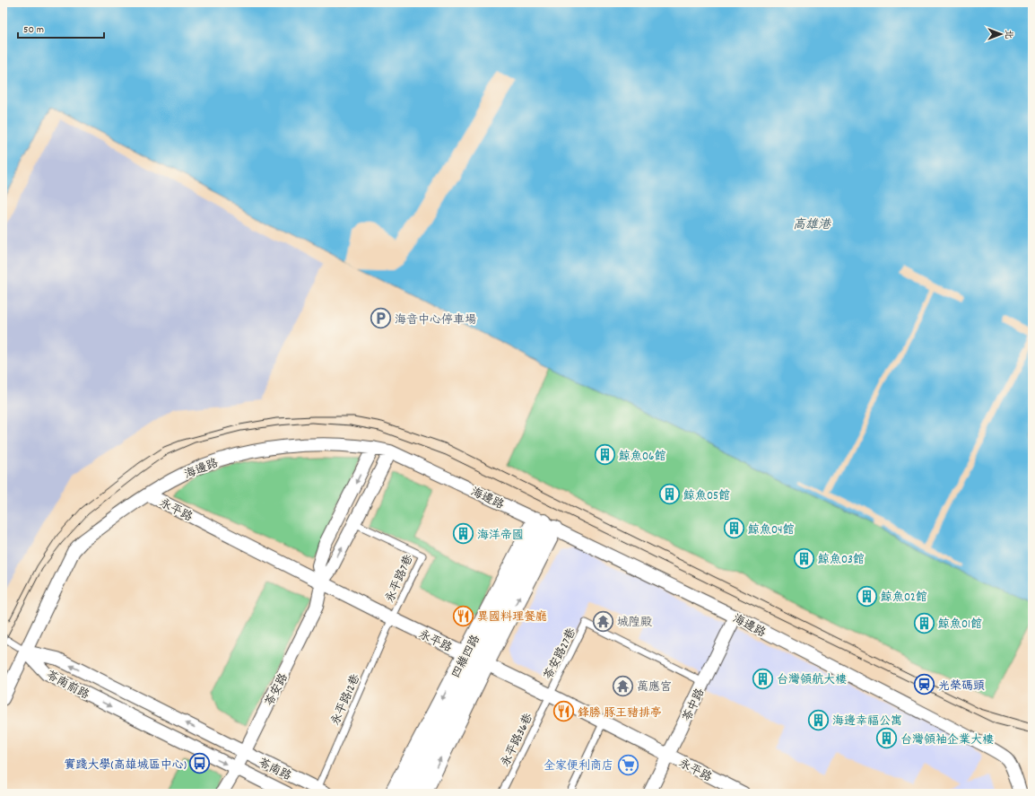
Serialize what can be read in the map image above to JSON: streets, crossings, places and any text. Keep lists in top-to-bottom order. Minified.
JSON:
{"streets":{"main road":["四維四路"],"street":["海邊路","永平路","苓南前路","苓安路","苓中路","苓南路"],"lane":["永平路7巷","苓安路27巷","永平路12巷","永平路36巷"]},"crossings":[["海邊路","永平路"],["海邊路","四維四路"],["海邊路","苓南前路"],["海邊路","苓安路"],["海邊路","苓中路"],["永平路","永平路7巷"],["永平路","苓安路27巷"],["永平路","四維四路"],["永平路","苓安路"],["永平路","永平路12巷"],["永平路","苓中路"],["永平路","永平路36巷"],["永平路7巷","苓安路"],["永平路7巷","永平路12巷"],["苓安路27巷","苓中路"],["苓安路27巷","永平路36巷"],["苓南前路","苓安路"],["苓南前路","苓南路"],["苓安路","苓南路"],["永平路12巷","苓南路"]],"water":["高雄港"],"places":{"parking":["海音中心停車場"],"building":["鯨魚06館","鯨魚05館","鯨魚04館","海洋帝國","鯨魚03館","鯨魚02館","鯨魚01館","台灣領航大樓","海邊幸福公寓","台灣領袖企業大樓"],"restaurant":["異國料理餐廳","鋒勝 豚王豬排亭"],"temple":["城隍殿","萬應宮"],"station":["光榮碼頭"],"bus stop":["實踐大學(高雄城區中心)"],"supermarket":["全家便利商店"]},"scale_bar":"50 m","north":"right"}
